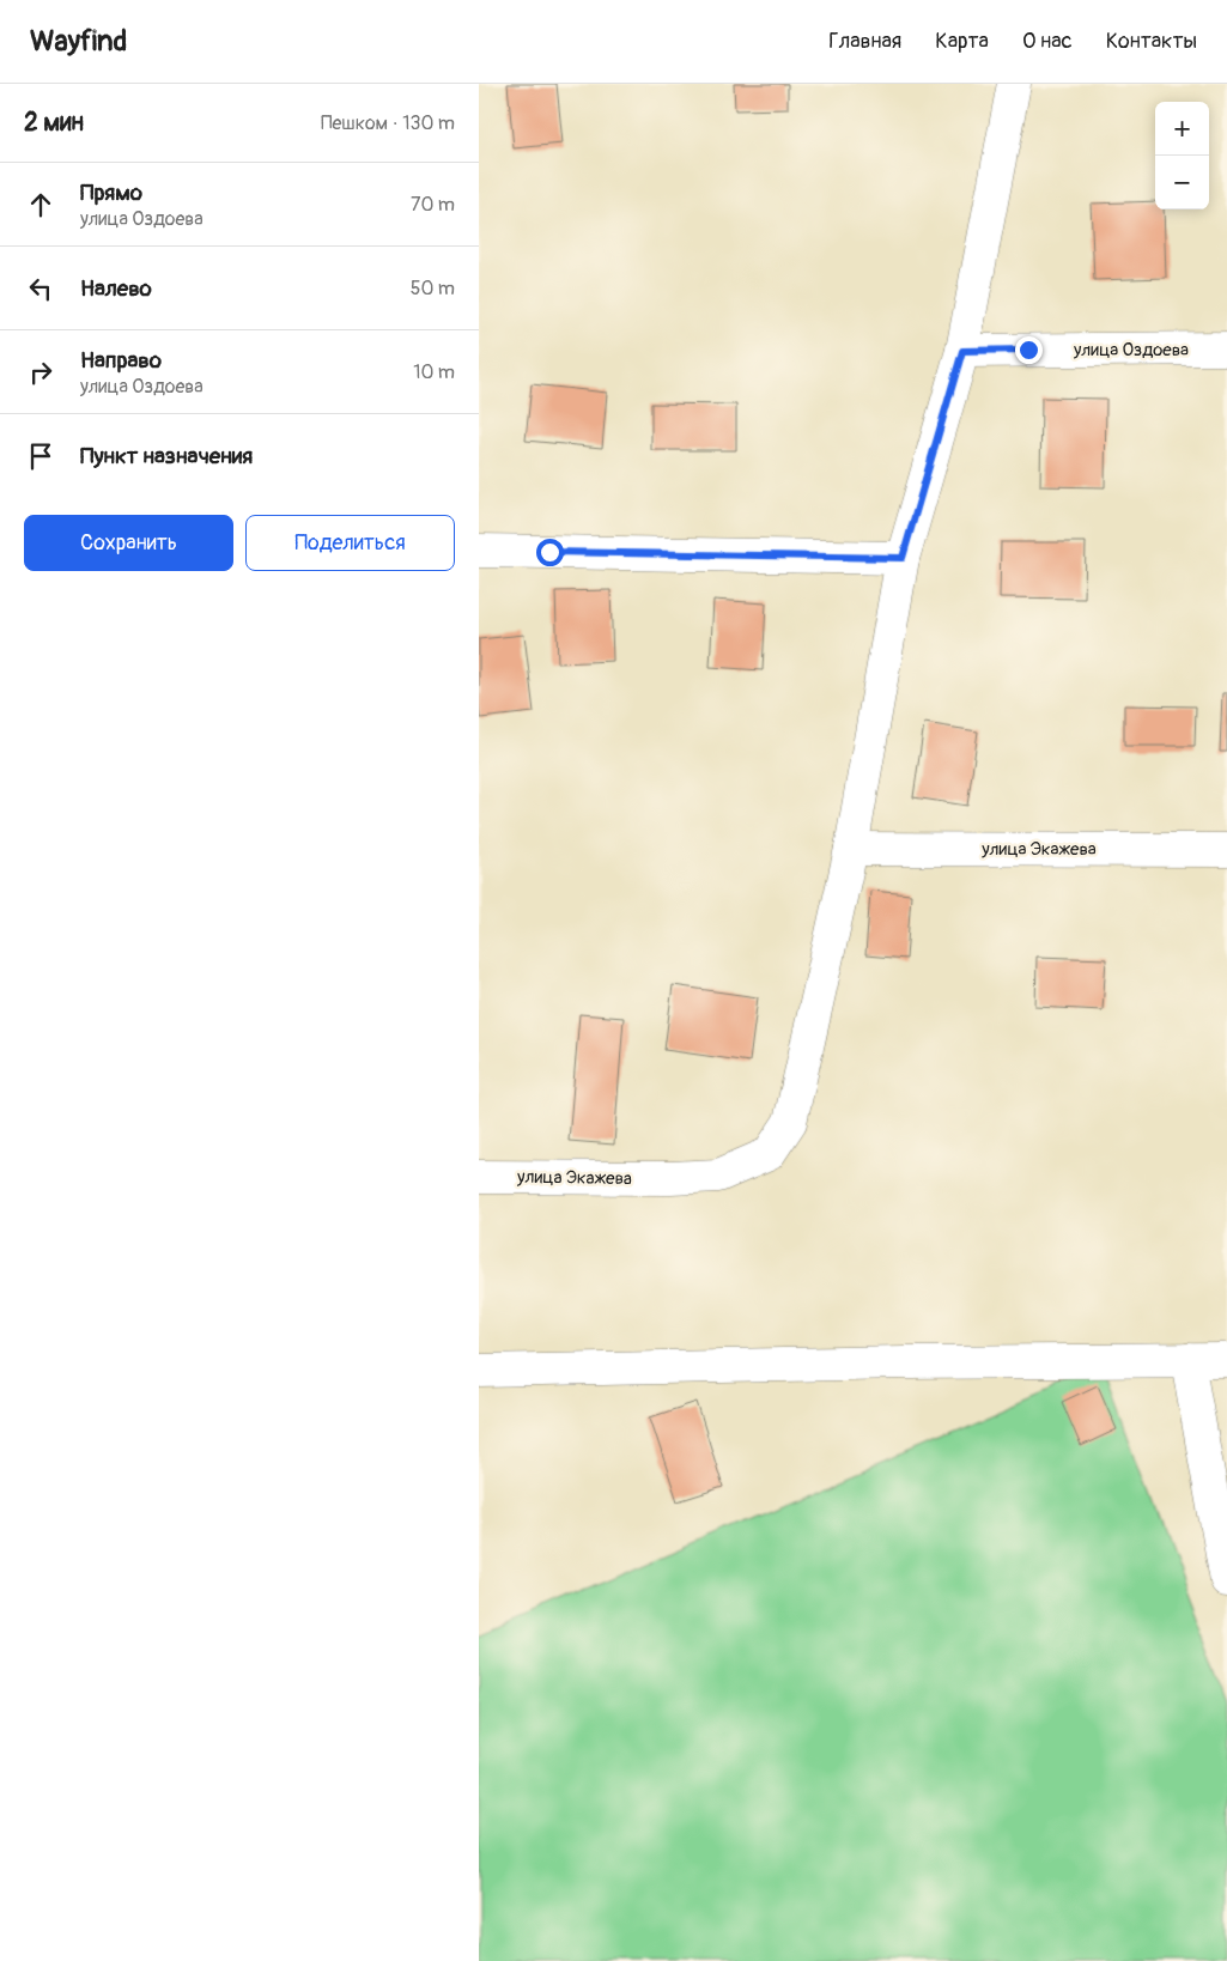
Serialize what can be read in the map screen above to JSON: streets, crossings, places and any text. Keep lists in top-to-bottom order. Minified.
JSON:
{"streets":{"street":["улица Оздоева","улица Экажева"]},"crossings":[["улица Оздоева","улица Экажева"]],"page":{"header":"Wayfind","nav":["Главная","Карта","О нас","Контакты"],"heading":["2 мин","Пешком · 130 m"],"map_buttons":["+","−"],"list":[["Прямо","улица Оздоева","70 m"],["Налево","50 m"],["Направо","улица Оздоева","10 m"],"Пункт назначения"],"buttons":["Сохранить","Поделиться"]}}
